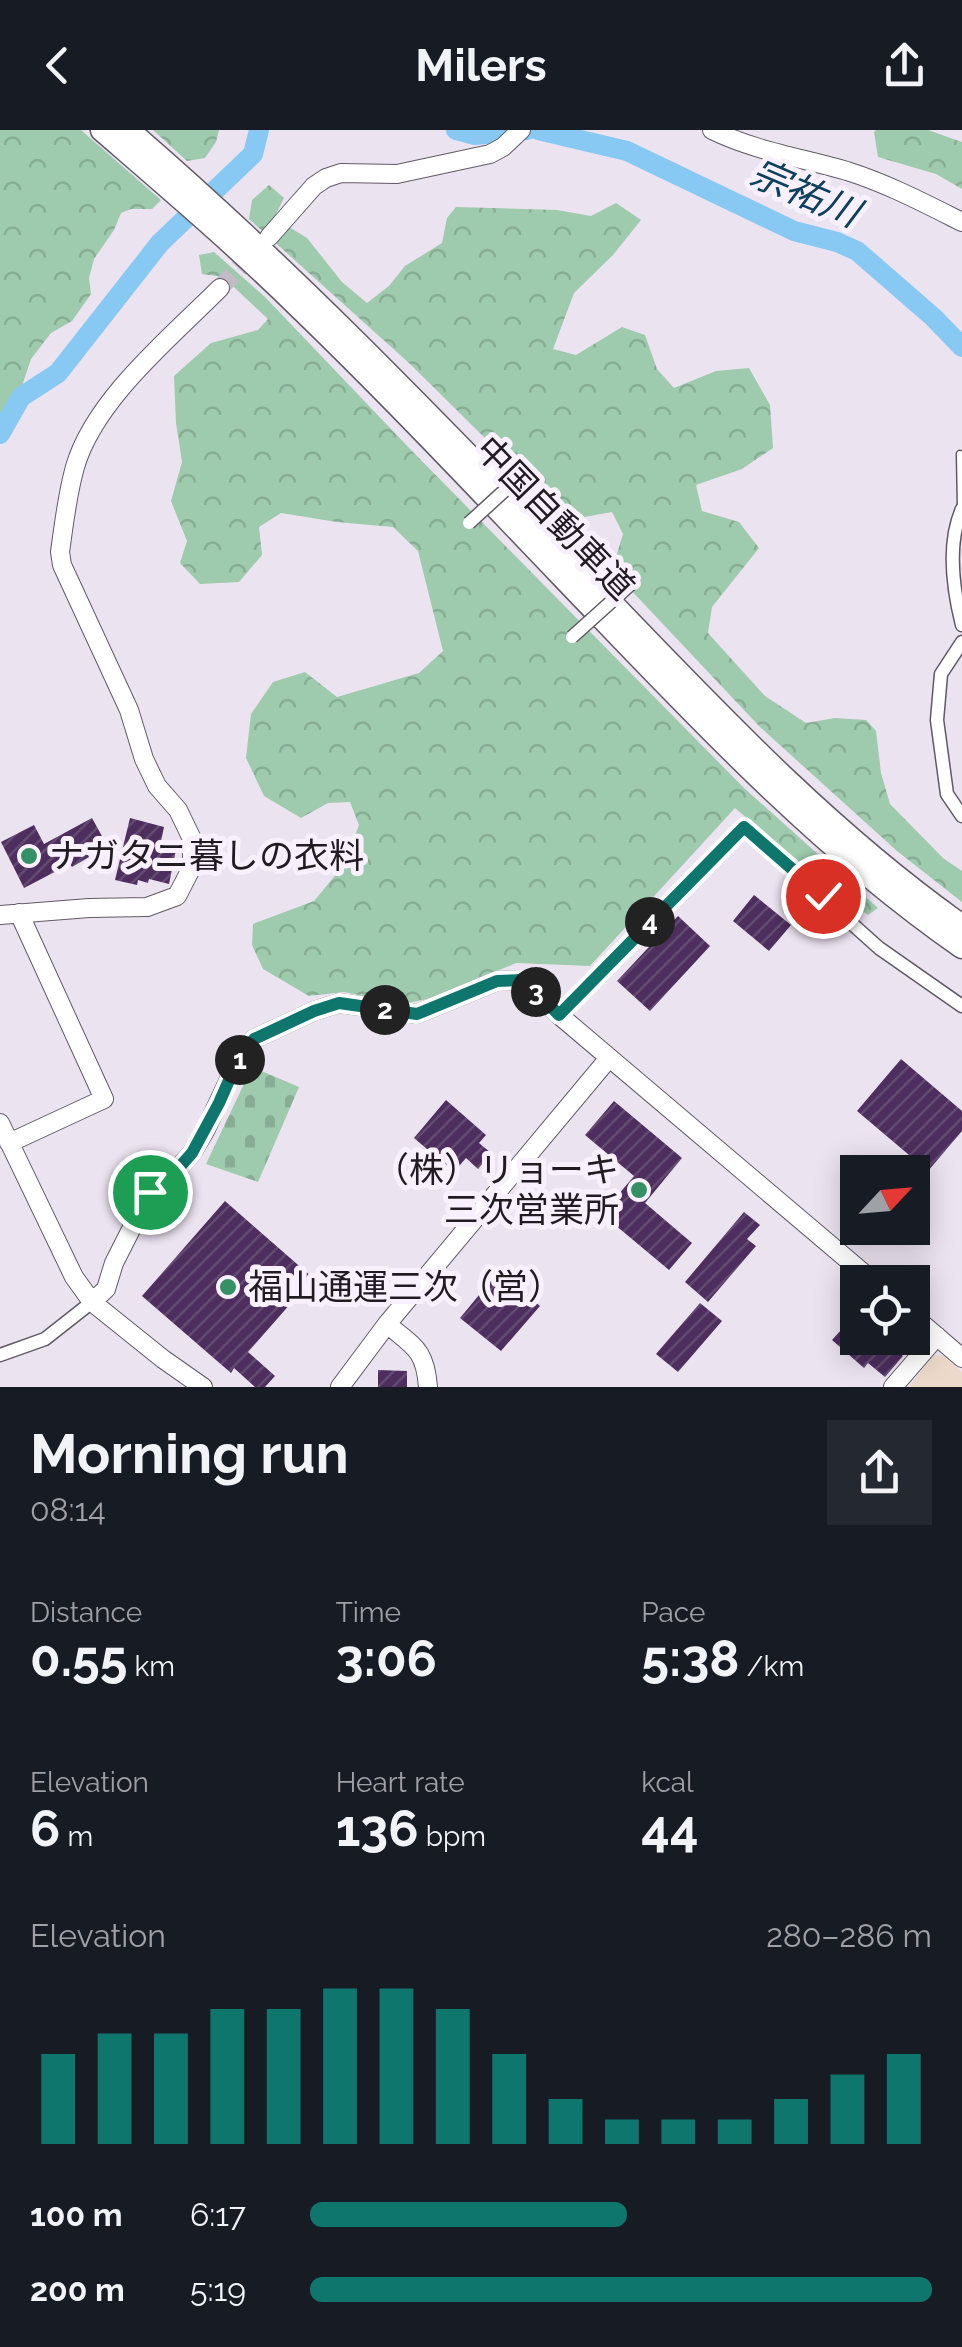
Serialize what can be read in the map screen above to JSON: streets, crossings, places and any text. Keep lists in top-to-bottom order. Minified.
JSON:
{"streets":{"highway":["中国自動車道"]},"water":["宗祐川"],"places":["ナガタニ暮しの衣料","（株）リョーキ 三次営業所","福山通運三次（営）"],"north":"top right","page":{"header":"Milers","pins":["4","3","2","1"],"heading":["Morning run","08:14"],"stats":[["Distance","0.55 km"],["Time","3:06"],["Pace","5:38 /km"],["Elevation","6 m"],["Heart rate","136 bpm"],["kcal","44"]],"chart":["Elevation","280–286 m"],"list":[{"name":"100 m","note":"6:17"},{"name":"200 m","note":"5:19"}]}}
